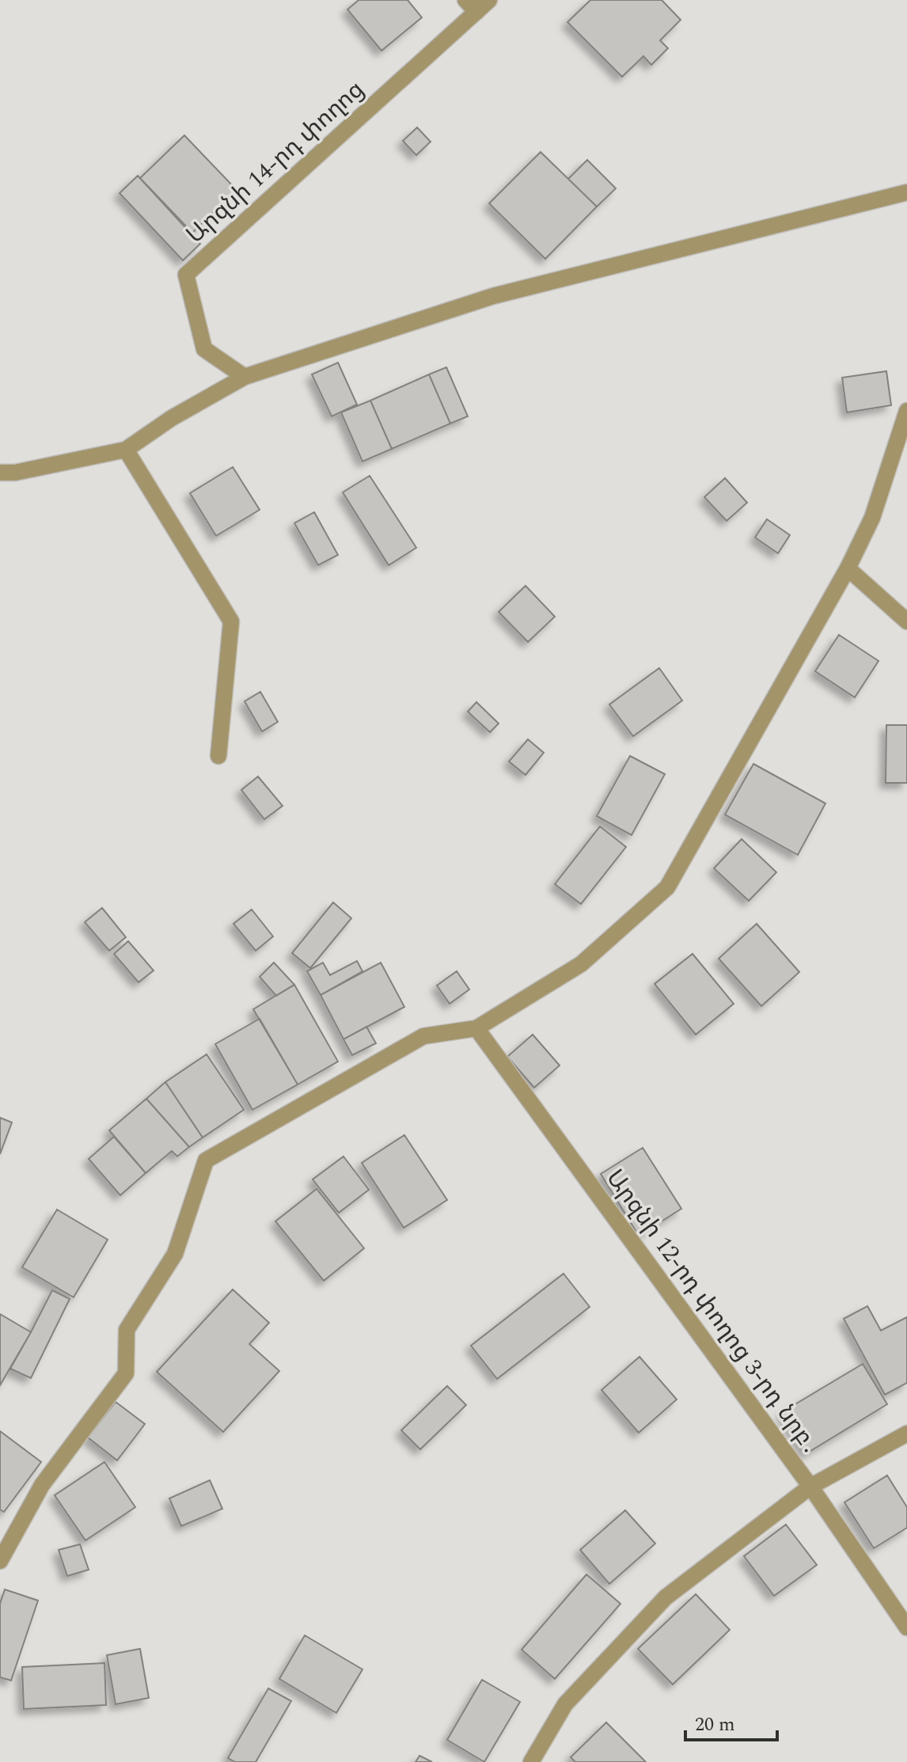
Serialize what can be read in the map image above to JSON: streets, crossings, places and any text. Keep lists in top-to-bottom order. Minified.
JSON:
{"streets":{"street":["Արզնի 14-րդ փողոց","Արզնի 12-րդ փողոց 3-րդ նրբ․"]},"scale_bar":"20 m"}
